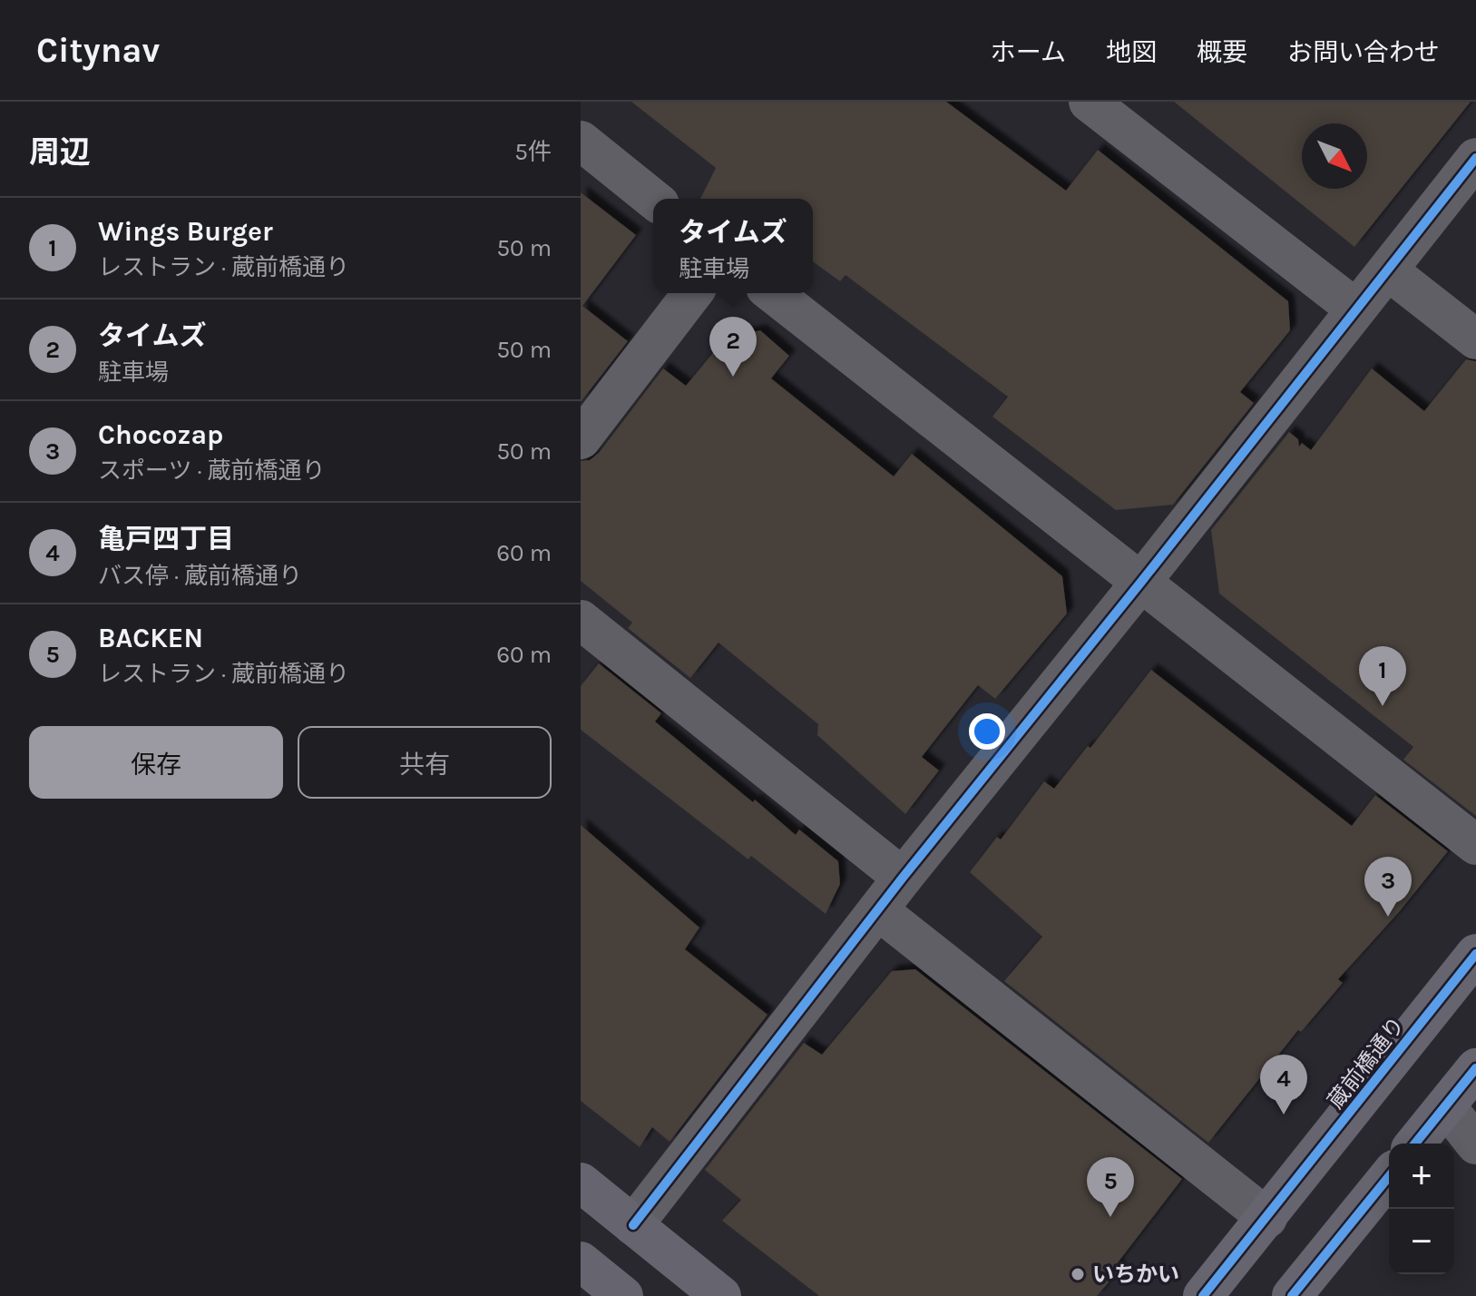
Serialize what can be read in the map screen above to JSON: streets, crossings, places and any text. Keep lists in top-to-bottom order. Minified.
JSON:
{"streets":{"main road":["蔵前橋通り"]},"places":["いちかい"],"north":"bottom right","page":{"header":"Citynav","nav":["ホーム","地図","概要","お問い合わせ"],"heading":["周辺","5件"],"list":[{"mark":"1","name":"Wings Burger","note":"レストラン · 蔵前橋通り","value":"50 m"},{"mark":"2","name":"タイムズ","note":"駐車場","value":"50 m"},{"mark":"3","name":"Chocozap","note":"スポーツ · 蔵前橋通り","value":"50 m"},{"mark":"4","name":"亀戸四丁目","note":"バス停 · 蔵前橋通り","value":"60 m"},{"mark":"5","name":"BACKEN","note":"レストラン · 蔵前橋通り","value":"60 m"}],"popup":["タイムズ","駐車場"],"pins":["2","1","3","4","5"],"buttons":["保存","共有"],"map_buttons":["+","−"]}}
